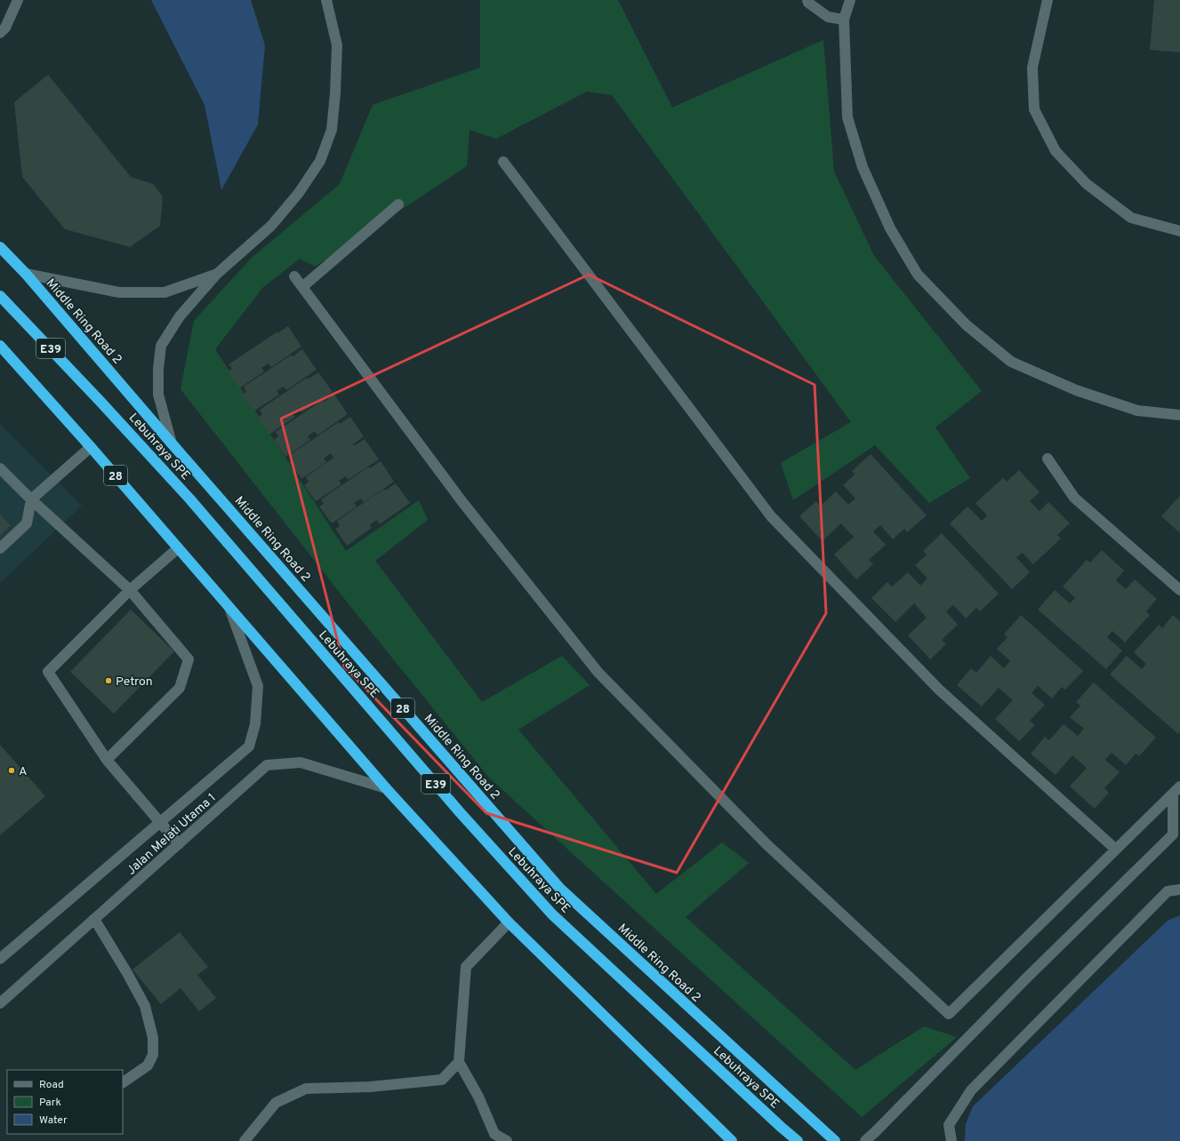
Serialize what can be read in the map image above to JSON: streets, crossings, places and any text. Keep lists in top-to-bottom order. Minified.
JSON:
{"streets":{"highway":["Middle Ring Road 2","E39","Lebuhraya SPE","28"],"street":["Jalan Melati Utama 1"]},"crossings":[["28","Jalan Melati Utama 1"]],"places":["Petron","A"],"legend":["Road","Park","Water"]}
